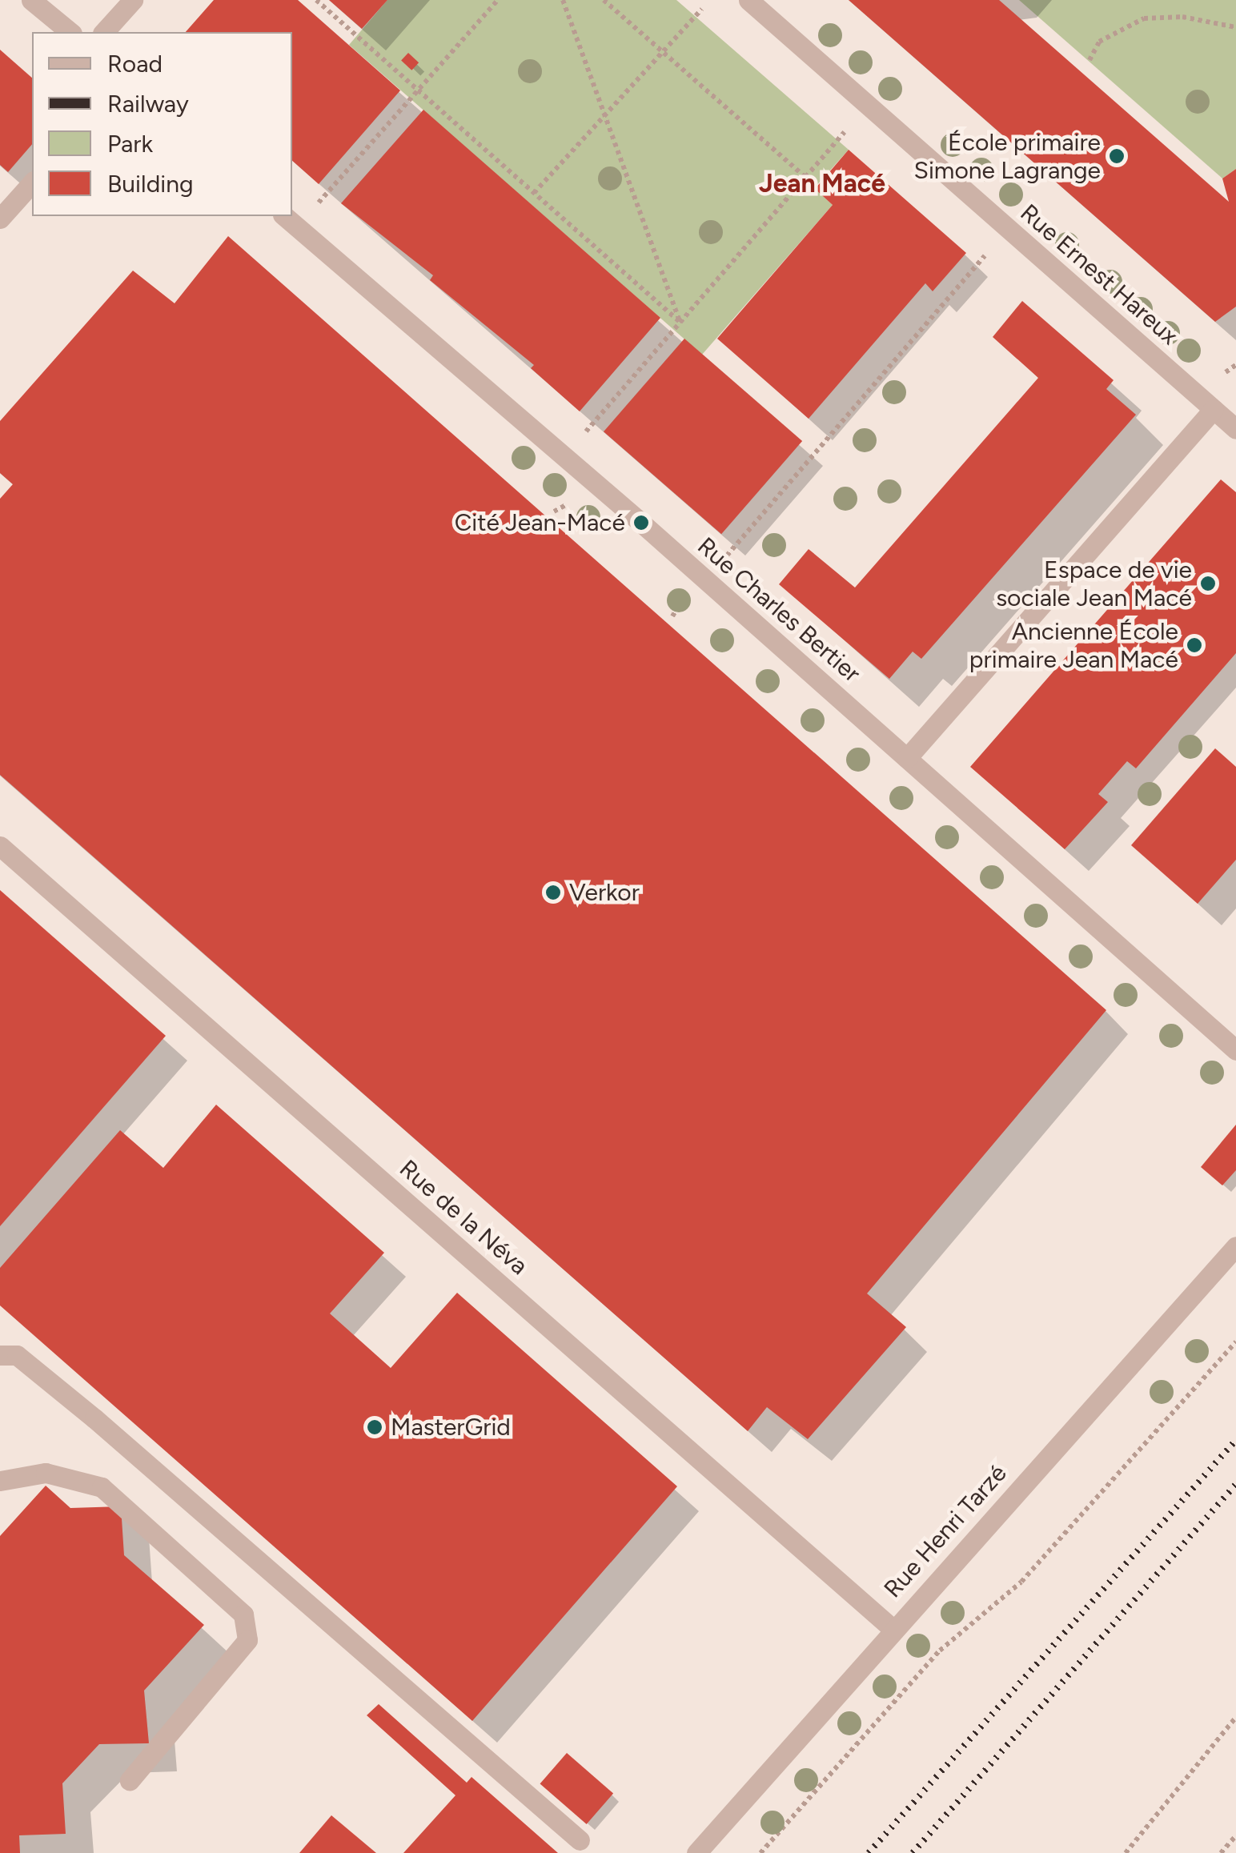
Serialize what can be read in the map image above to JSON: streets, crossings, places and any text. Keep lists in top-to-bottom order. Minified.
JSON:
{"streets":{"street":["Rue Ernest Hareux","Rue Charles Bertier","Rue de la Néva","Rue Henri Tarzé"]},"crossings":[["Rue de la Néva","Rue Henri Tarzé"]],"districts":["Jean Macé"],"places":["École primaire Simone Lagrange","Cité Jean-Macé","Espace de vie sociale Jean Macé","Ancienne École primaire Jean Macé","Verkor","MasterGrid"],"legend":["Road","Railway","Park","Building"]}
